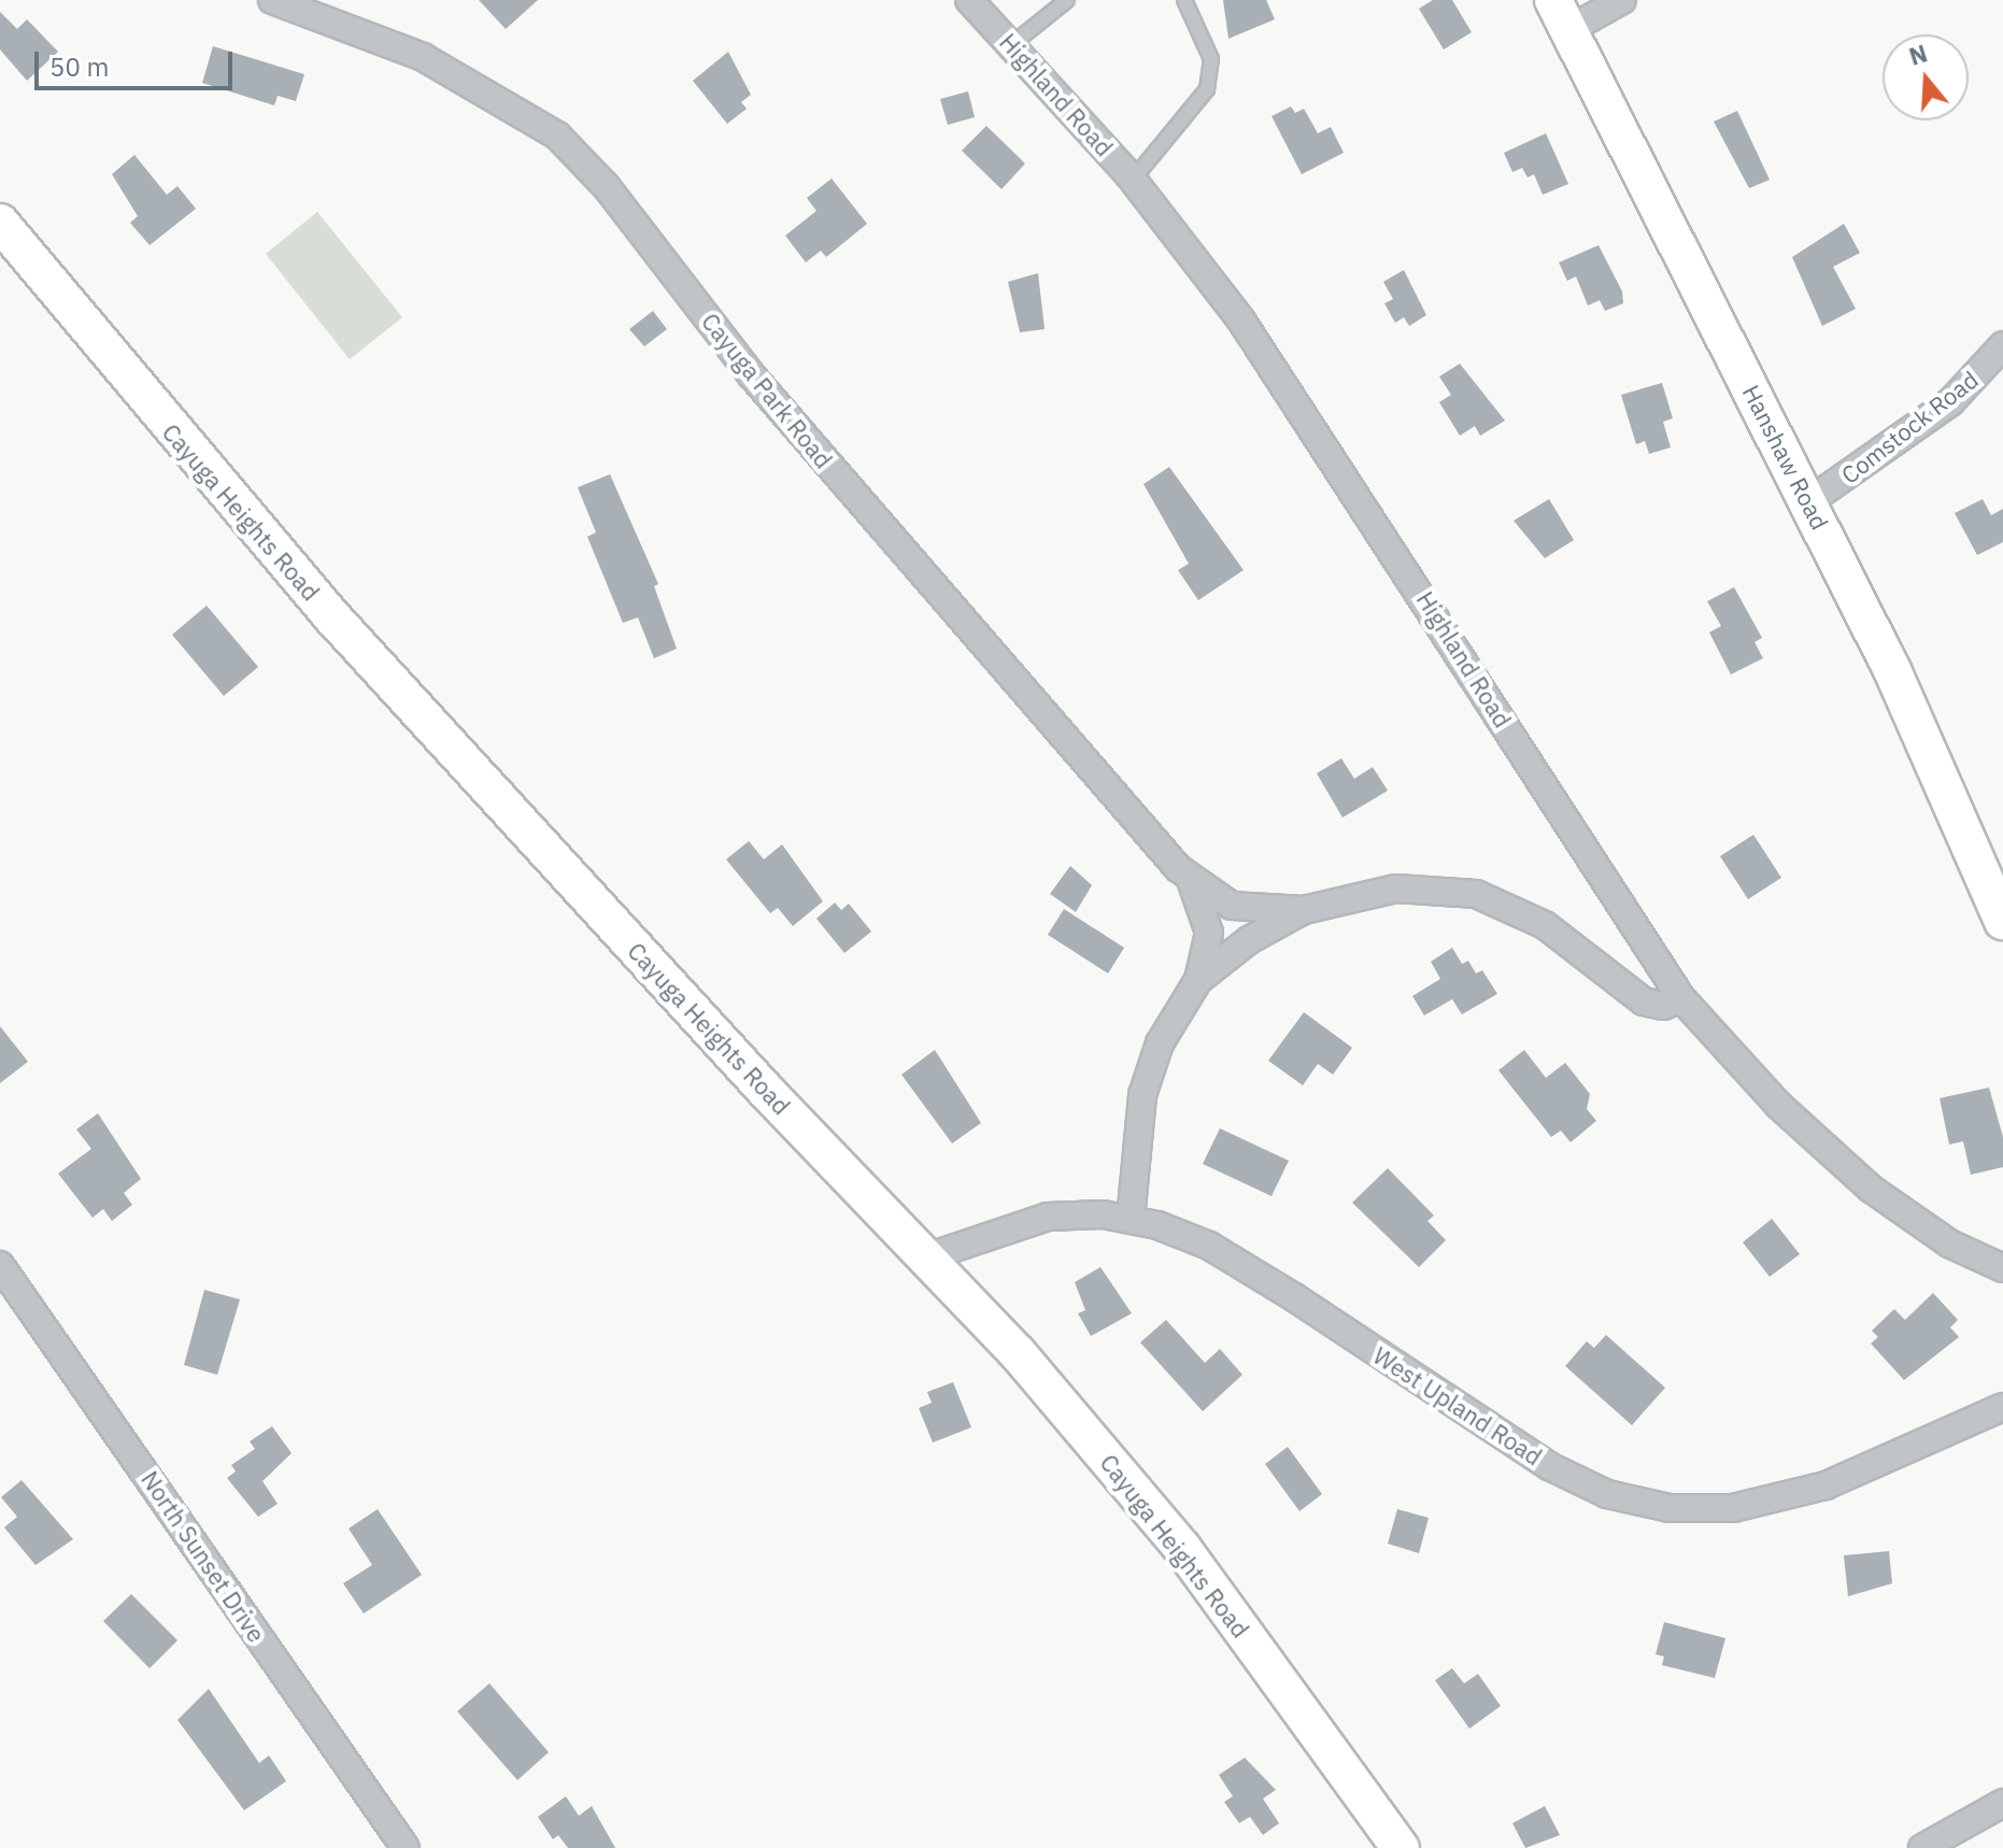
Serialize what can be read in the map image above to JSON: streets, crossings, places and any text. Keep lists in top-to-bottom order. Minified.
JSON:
{"streets":{"street":["Highland Road","Cayuga Park Road","Comstock Road","Hanshaw Road","Cayuga Heights Road","West Upland Road","North Sunset Drive"]},"crossings":[["Comstock Road","Hanshaw Road"],["Cayuga Heights Road","West Upland Road"]],"scale_bar":"50 m","north":"top"}
